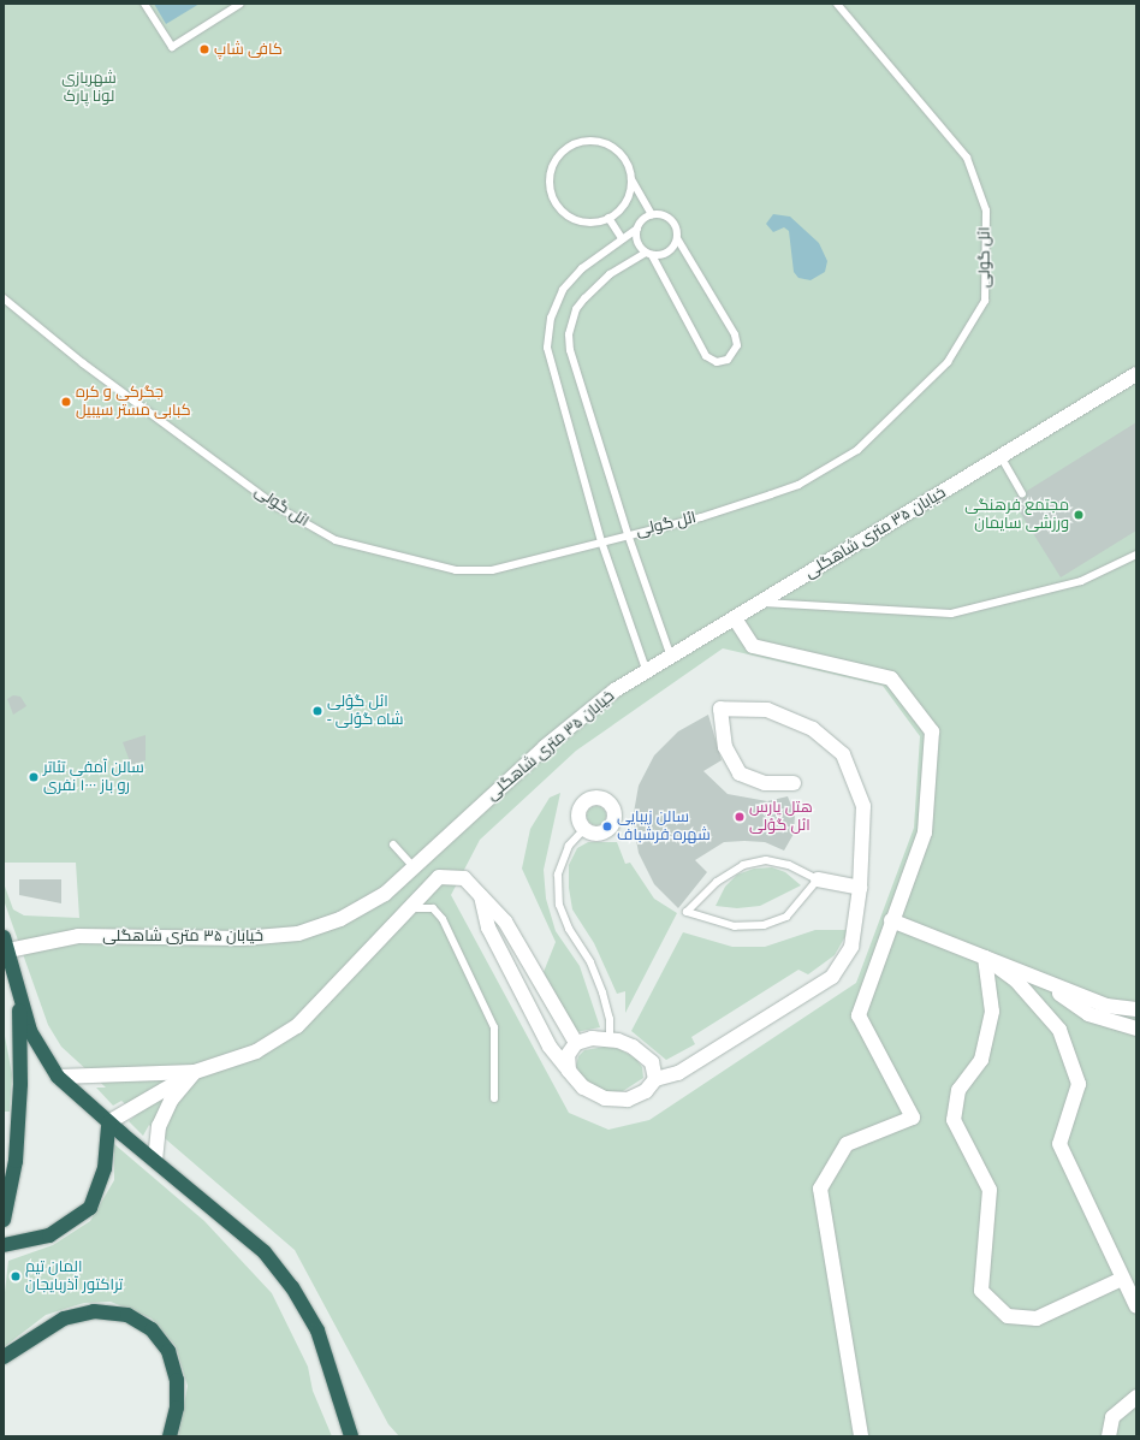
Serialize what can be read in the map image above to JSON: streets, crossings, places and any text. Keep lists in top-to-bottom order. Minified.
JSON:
{"streets":{"street":["خیابان ۳۵ متری شاهگلی"],"lane":["ائل گولی"]},"parks":["شهربازی لونا پارک"],"places":["کافی شاپ","جگرکی و کره کبابی مستر سیبیل","مجتمع فرهنگی ورزشی سایمان","ائل گؤلی - شاه گؤلی","سالن آمفی تئاتر رو باز ۱۰۰۰ نفری","هتل پارس ائل گؤلی","سالن زیبایی شهره فرشباف","المان تیم تراکتور آذربایجان"]}
